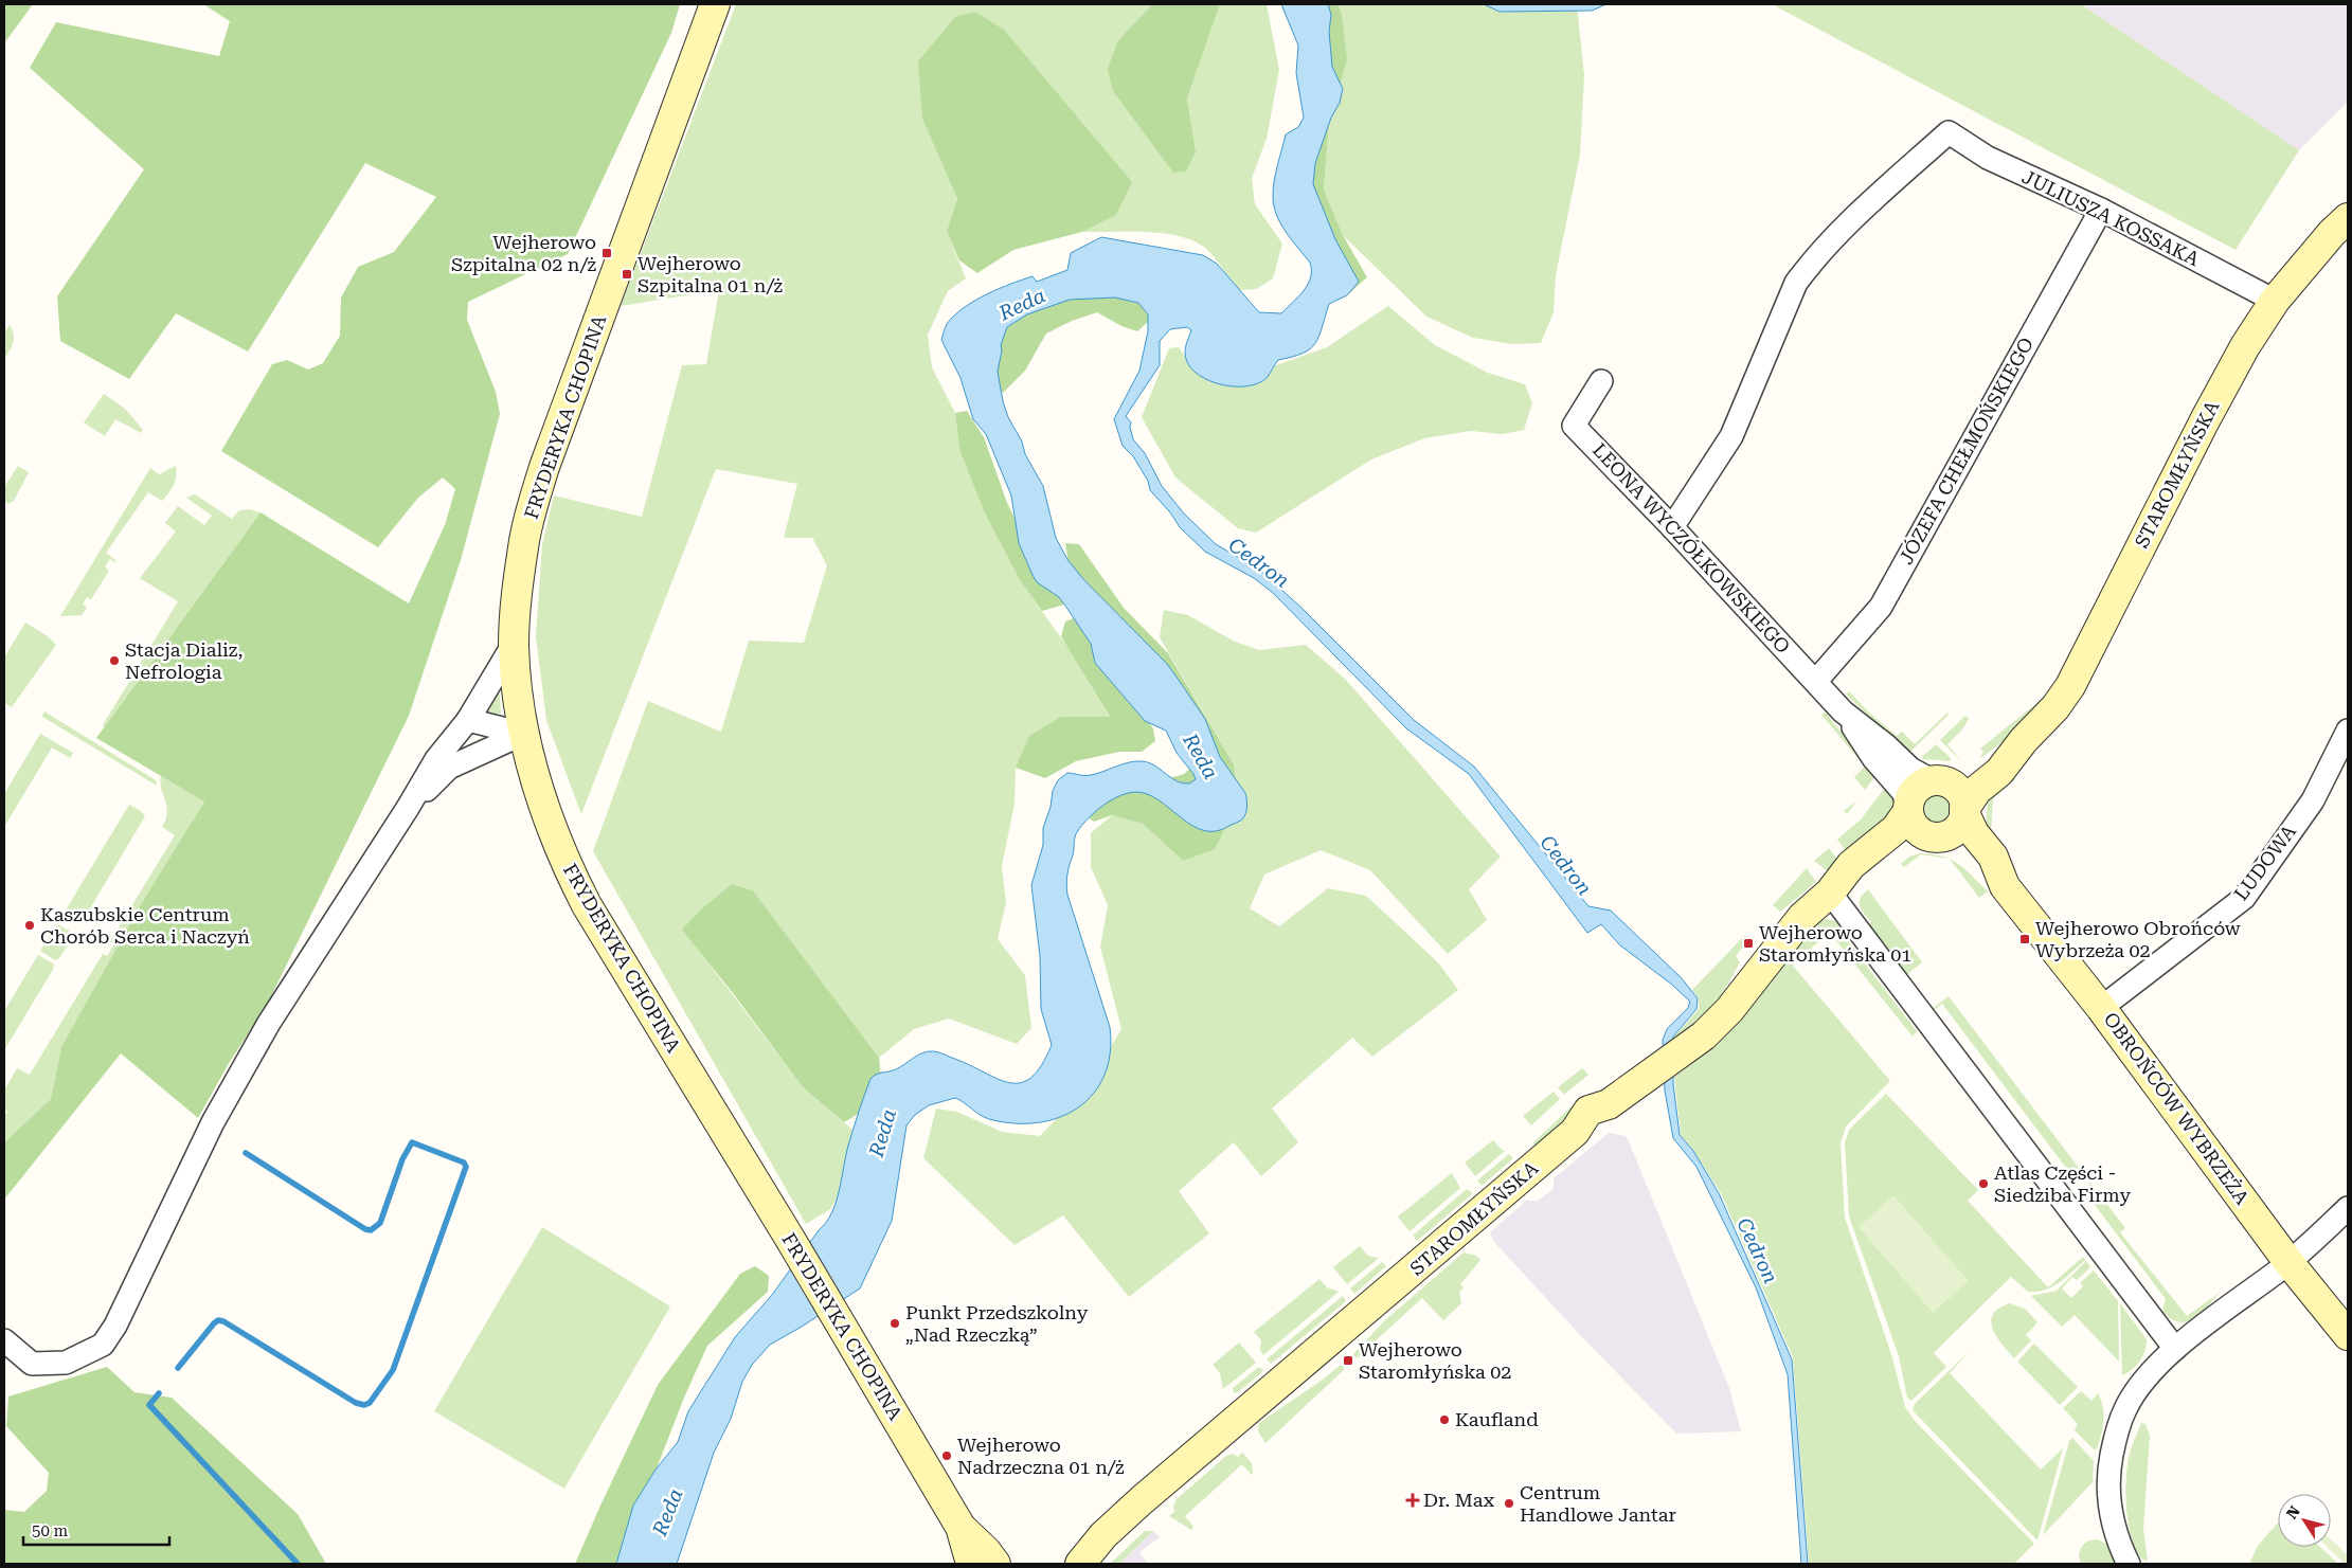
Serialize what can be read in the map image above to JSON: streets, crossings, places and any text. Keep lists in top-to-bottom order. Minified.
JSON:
{"streets":{"street":["JULIUSZA KOSSAKA","FRYDERYKA CHOPINA","JÓZEFA CHEŁMOŃSKIEGO","STAROMŁYŃSKA","LEONA WYCZÓŁKOWSKIEGO","LUDOWA","OBROŃCÓW WYBRZEŻA"]},"crossings":[["JULIUSZA KOSSAKA","JÓZEFA CHEŁMOŃSKIEGO"],["JULIUSZA KOSSAKA","STAROMŁYŃSKA"],["JULIUSZA KOSSAKA","LEONA WYCZÓŁKOWSKIEGO"],["JÓZEFA CHEŁMOŃSKIEGO","LEONA WYCZÓŁKOWSKIEGO"],["STAROMŁYŃSKA","LEONA WYCZÓŁKOWSKIEGO"],["STAROMŁYŃSKA","OBROŃCÓW WYBRZEŻA"],["LEONA WYCZÓŁKOWSKIEGO","OBROŃCÓW WYBRZEŻA"],["LUDOWA","OBROŃCÓW WYBRZEŻA"]],"water":["Reda","Cedron"],"places":{"transit":["Wejherowo Szpitalna 02 n/ż","Wejherowo Szpitalna 01 n/ż","Wejherowo Obrońców Wybrzeża 02","Wejherowo Staromłyńska 01","Wejherowo Staromłyńska 02"],"other":["Stacja Dializ, Nefrologia","Kaszubskie Centrum Chorób Serca i Naczyń","Atlas Części - Siedziba Firmy","Punkt Przedszkolny „Nad Rzeczką”","Kaufland","Wejherowo Nadrzeczna 01 n/ż","Centrum Handlowe Jantar"],"health":["Dr. Max"]},"scale_bar":"50 m","north":"top left"}
